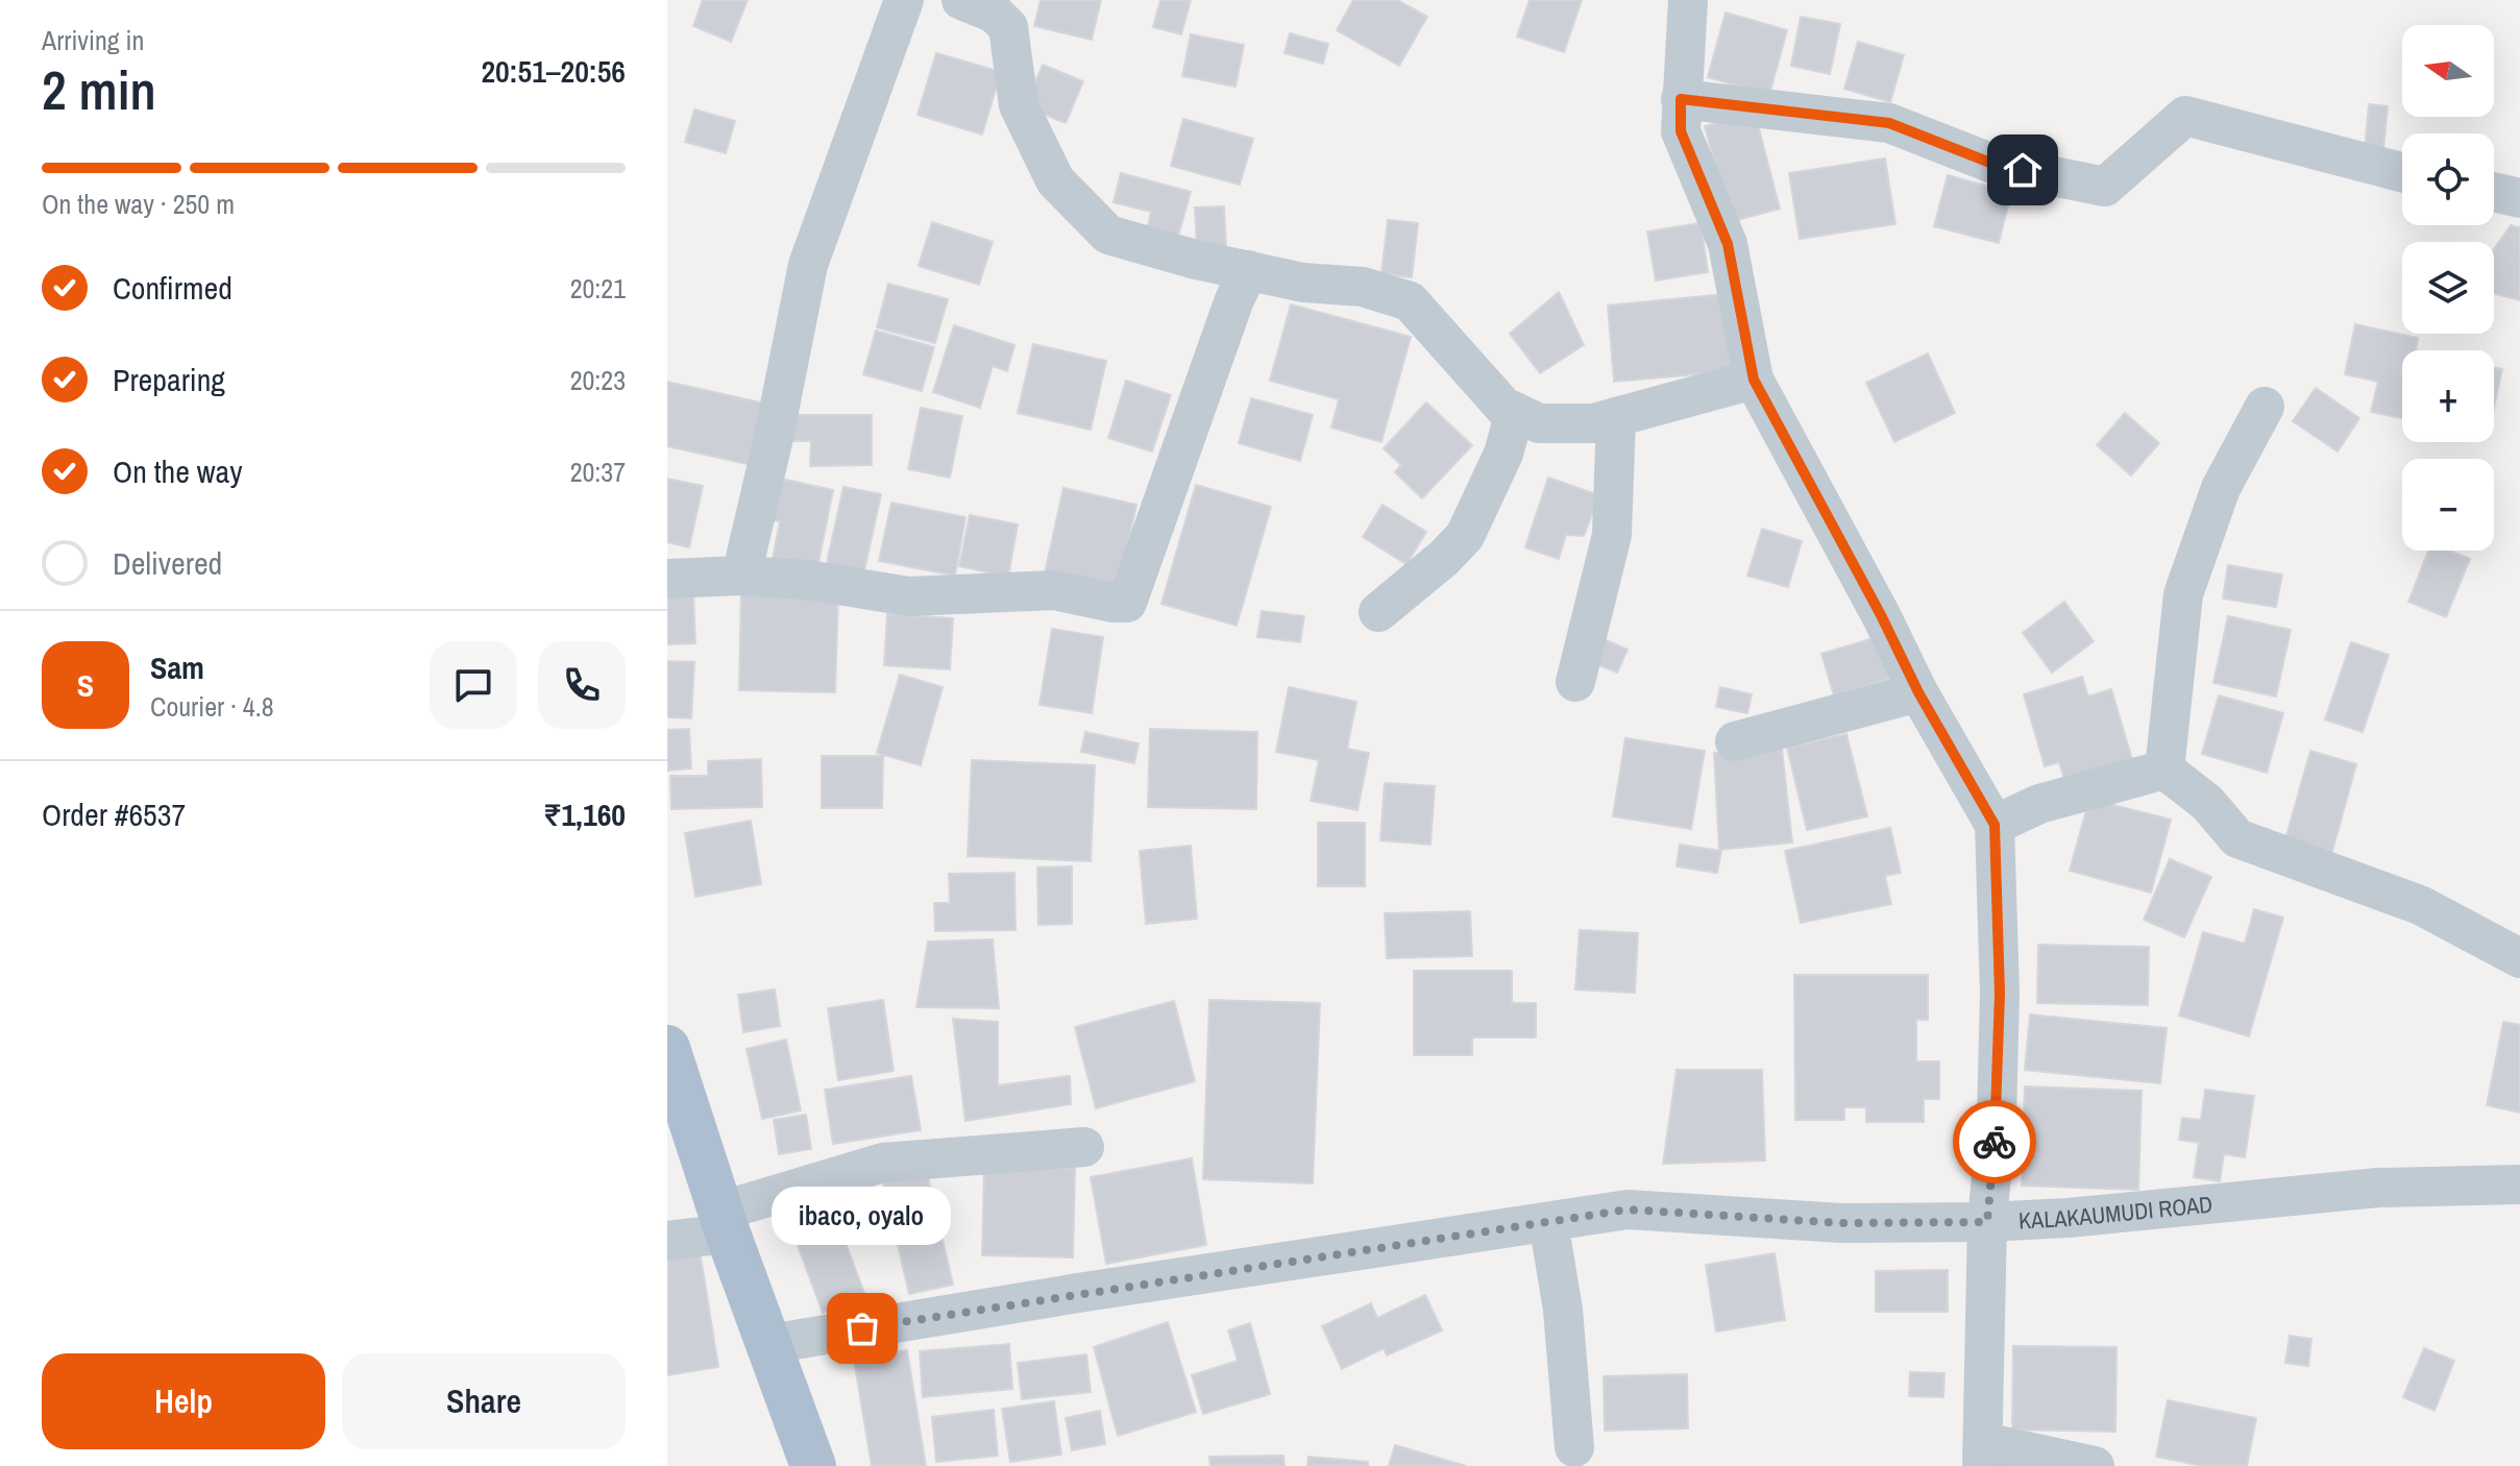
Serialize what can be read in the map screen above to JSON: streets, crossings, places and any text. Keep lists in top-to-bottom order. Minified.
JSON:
{"streets":{"street":["KALAKAUMUDI ROAD"]},"places":["ibaco, oyalo"],"north":"left","page":{"heading":["2 min","Arriving in","20:51–20:56"],"panel":["Sam","Courier · 4.8","Order #6537","₹1,160"],"map_buttons":["+","−"],"bar":"On the way · 250 m","list":[["Confirmed","20:21"],["Preparing","20:23"],["On the way","20:37"],"Delivered"],"round":"S","bubble":"ibaco, oyalo","buttons":["Help","Share"]}}
